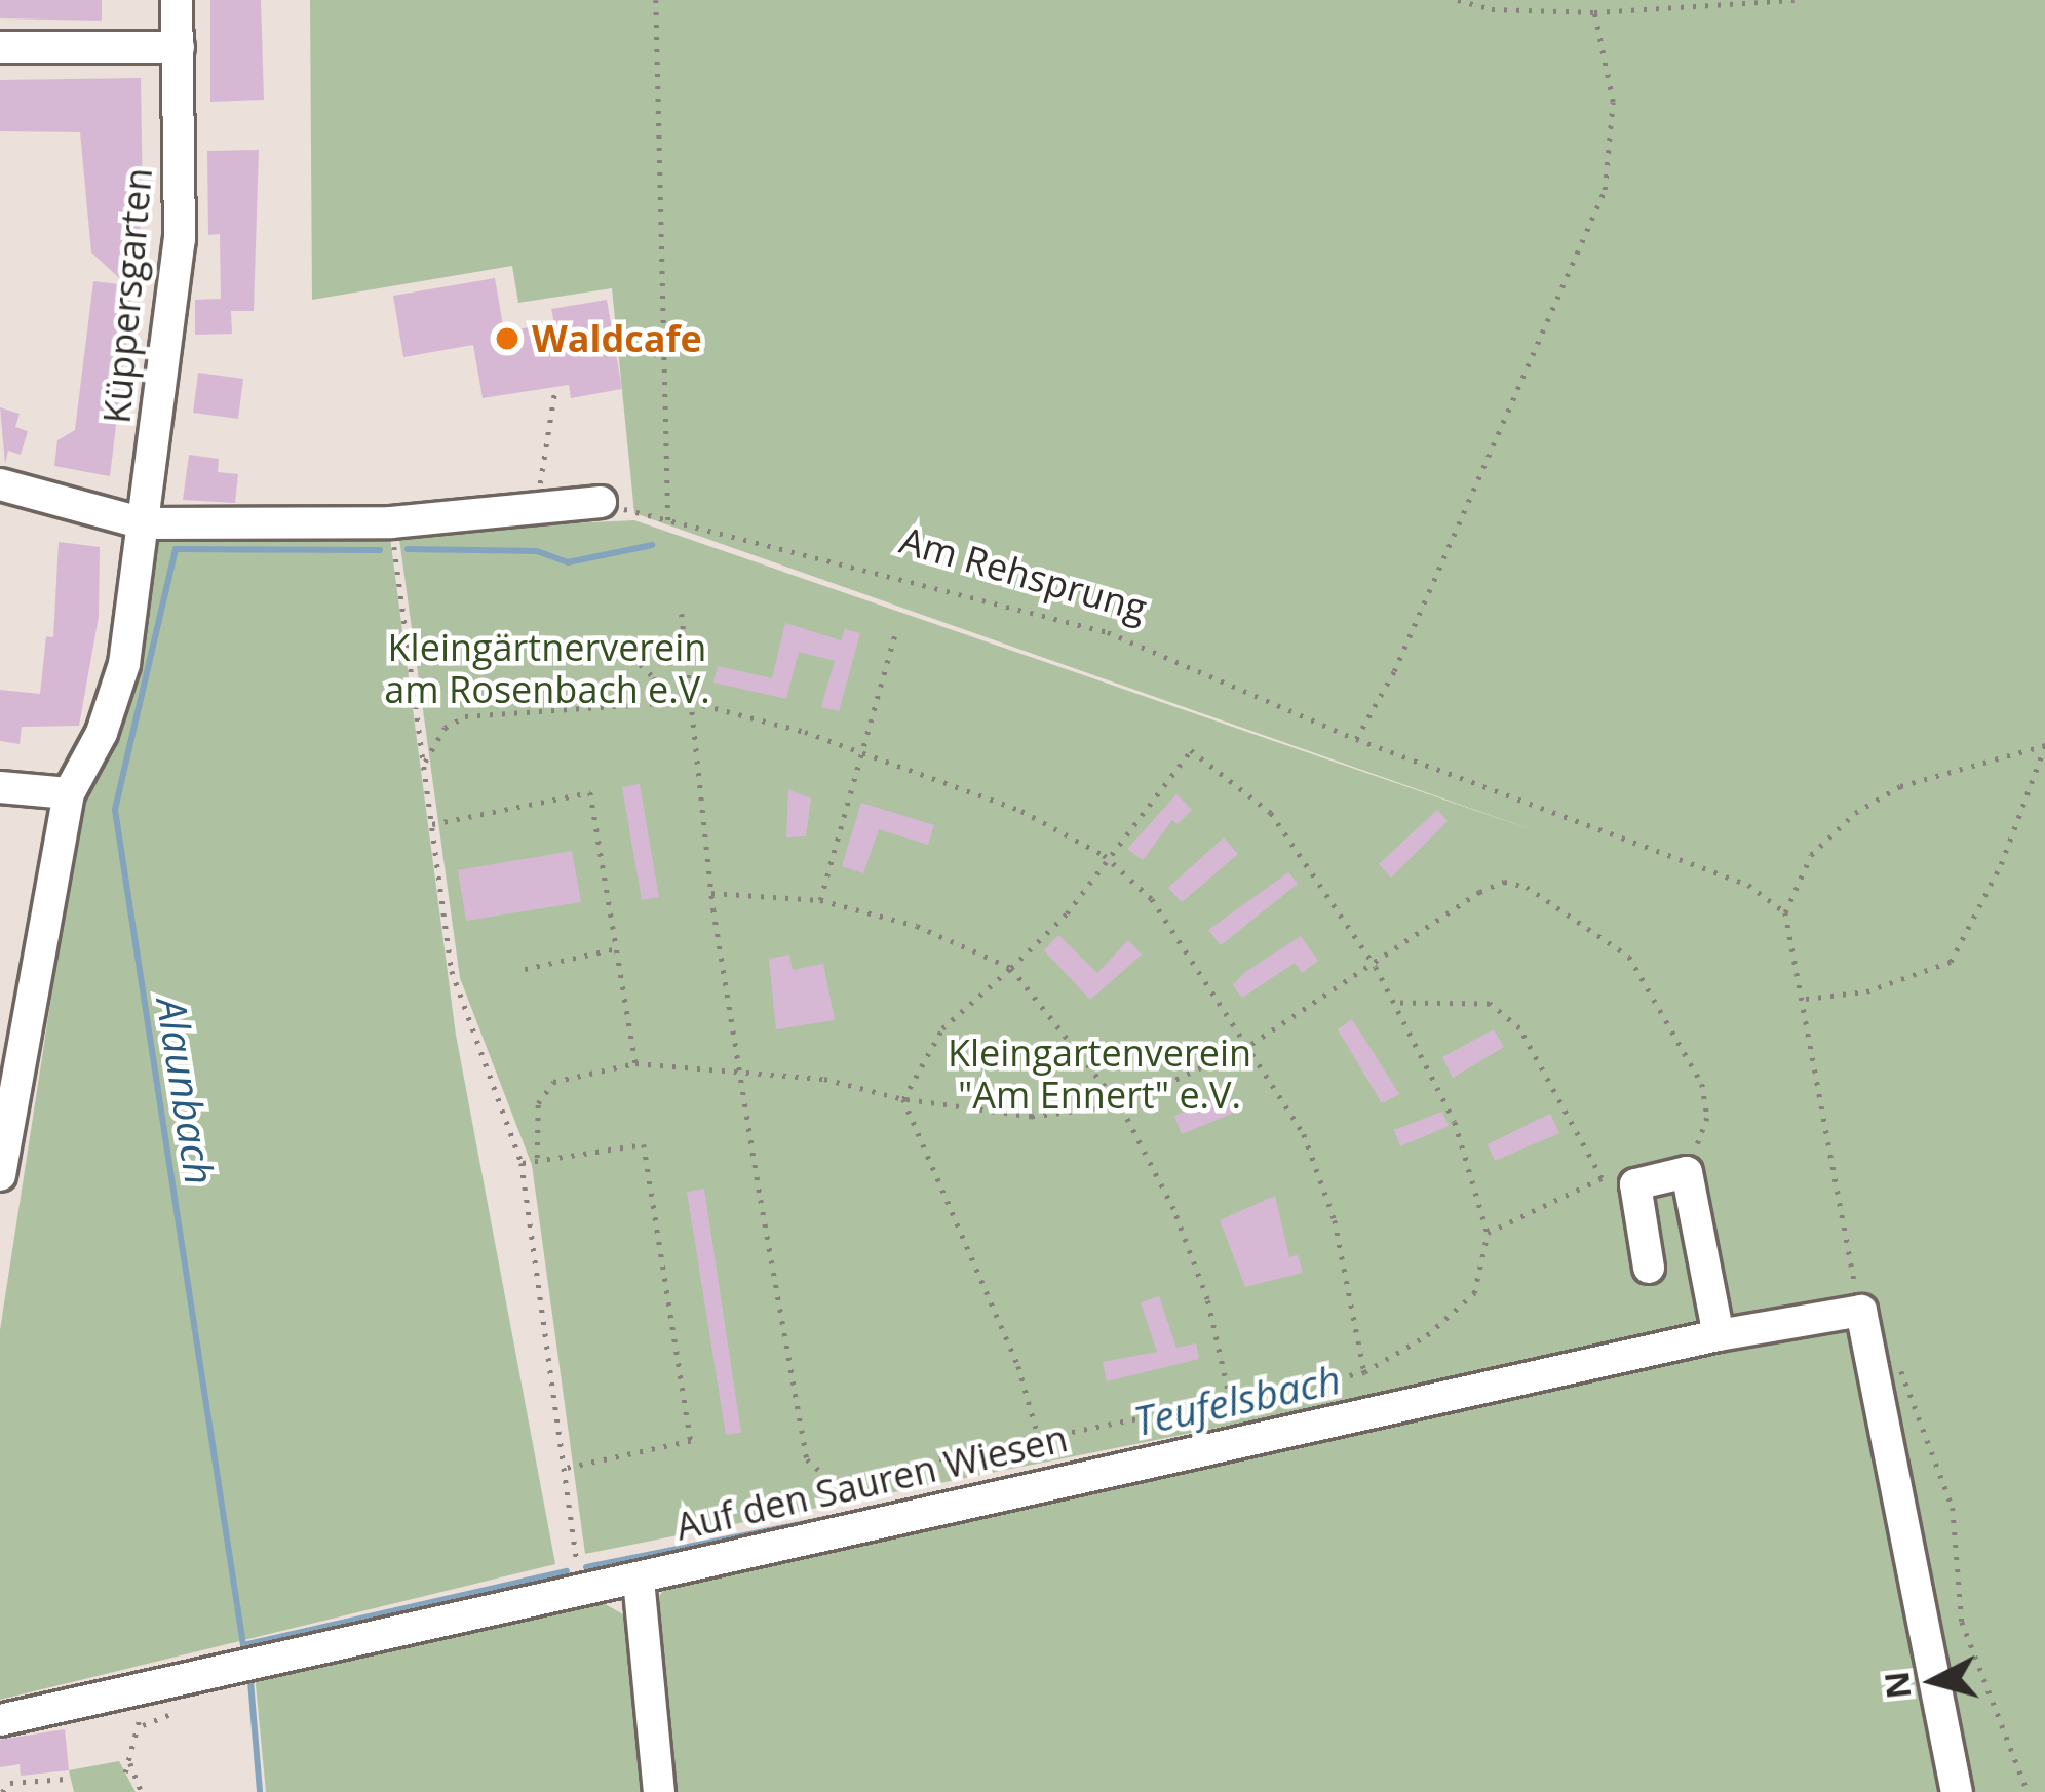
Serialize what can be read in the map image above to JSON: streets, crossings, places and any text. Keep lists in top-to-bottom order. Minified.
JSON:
{"streets":{"street":["Küppersgarten","Auf den Sauren Wiesen"],"path":["Am Rehsprung"]},"water":["Alaunbach","Teufelsbach"],"parks":["Kleingärtnerverein am Rosenbach e.V.","Kleingartenverein \"Am Ennert\" e.V."],"places":["Waldcafe"],"north":"left"}
